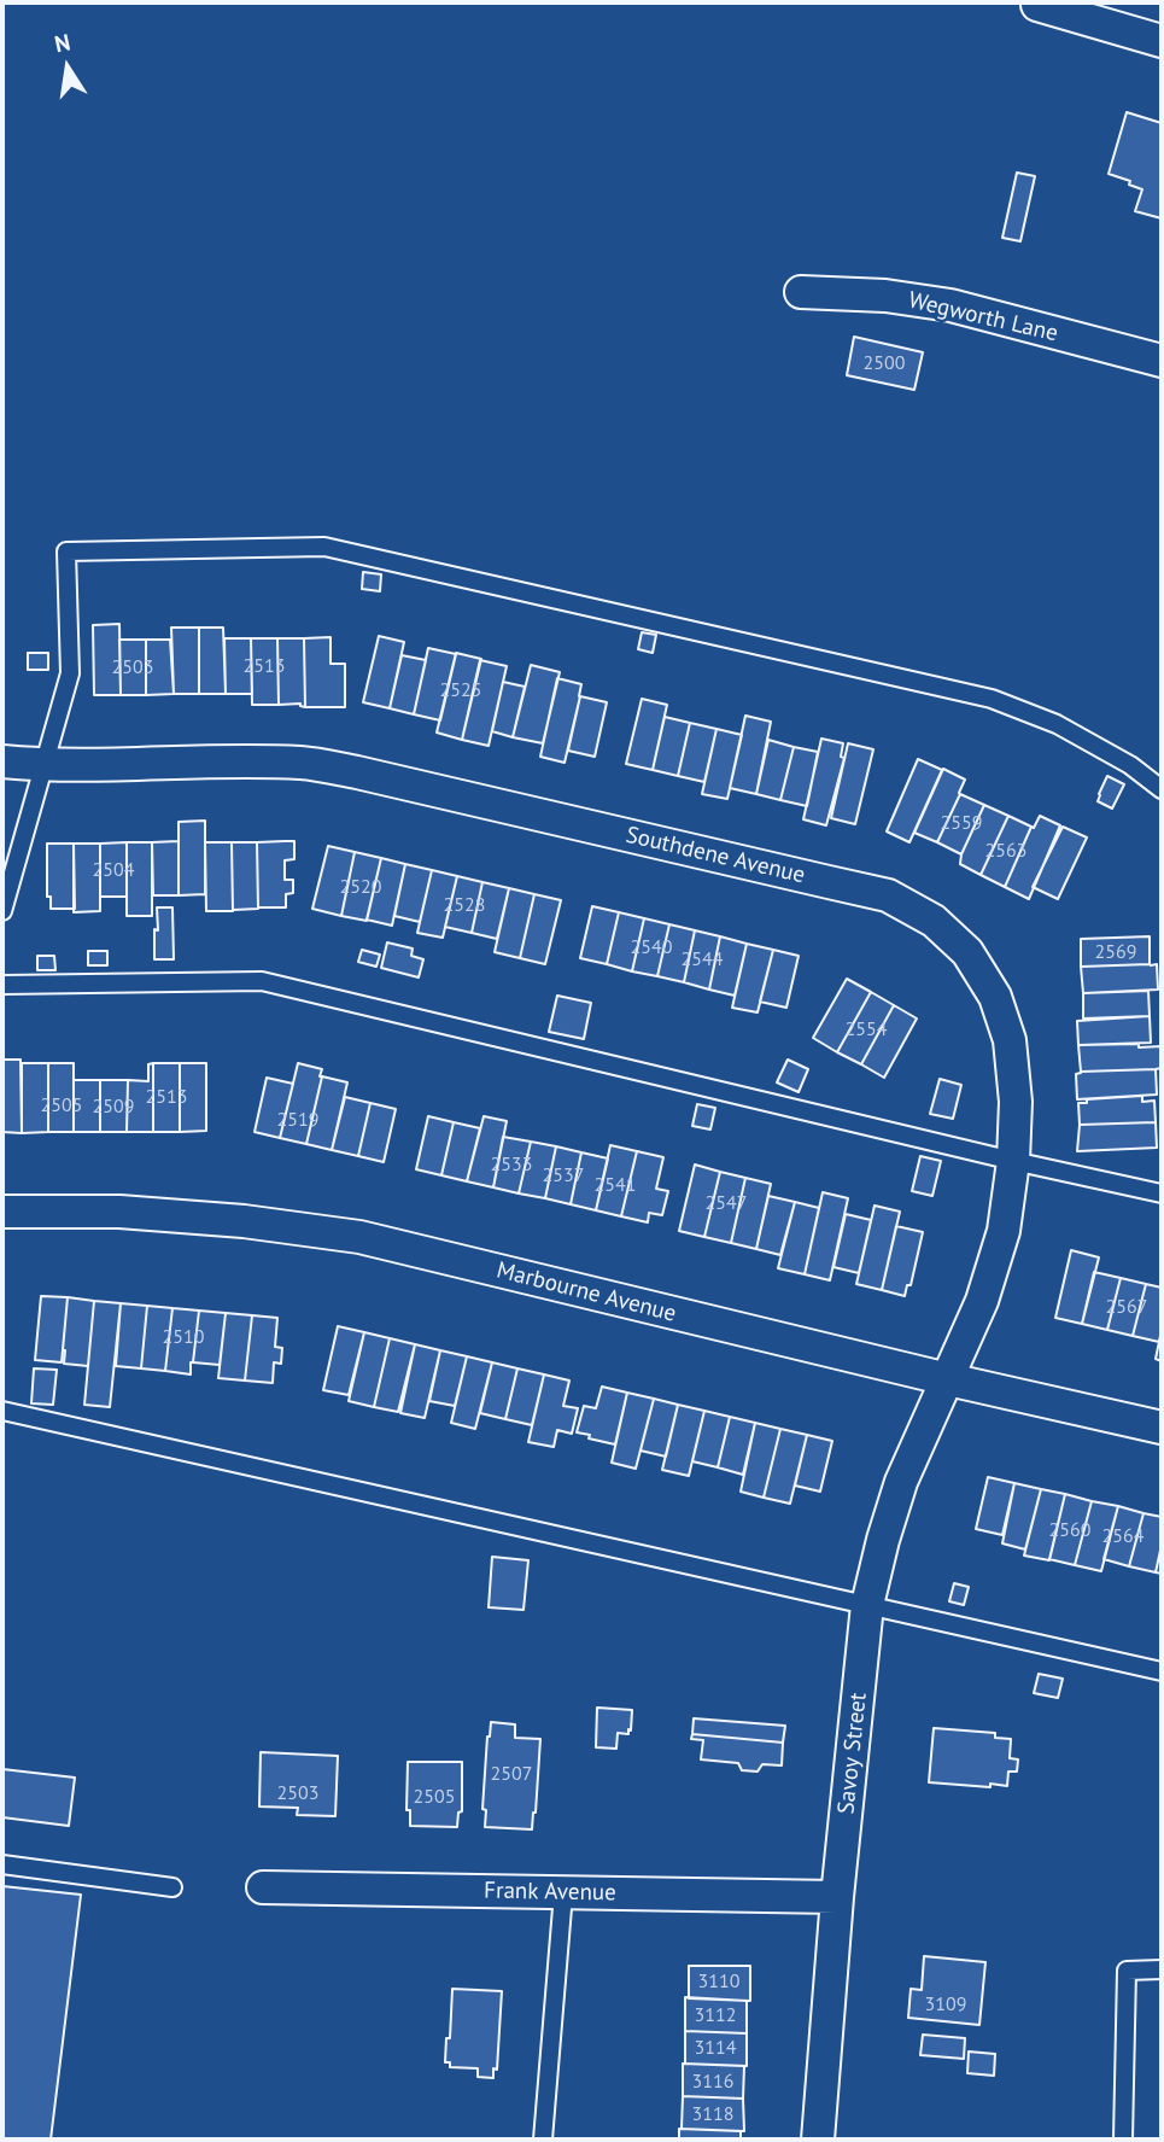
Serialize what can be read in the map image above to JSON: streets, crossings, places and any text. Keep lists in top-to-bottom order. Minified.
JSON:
{"streets":{"street":["Wegworth Lane","Southdene Avenue","Marbourne Avenue","Savoy Street","Frank Avenue"]},"crossings":[["Southdene Avenue","Marbourne Avenue"],["Southdene Avenue","Savoy Street"],["Marbourne Avenue","Savoy Street"],["Savoy Street","Frank Avenue"]],"house_numbers":["2500","2513","2503","2525","2559","2563","2504","2520","2528","2540","2569","2544","2554","2513","2505","2509","2519","2533","2537","2541","2547","2567","2510","2560","2564","2507","2503","2505","3110","3109","3112","3114","3116","3118"],"north":"top"}
